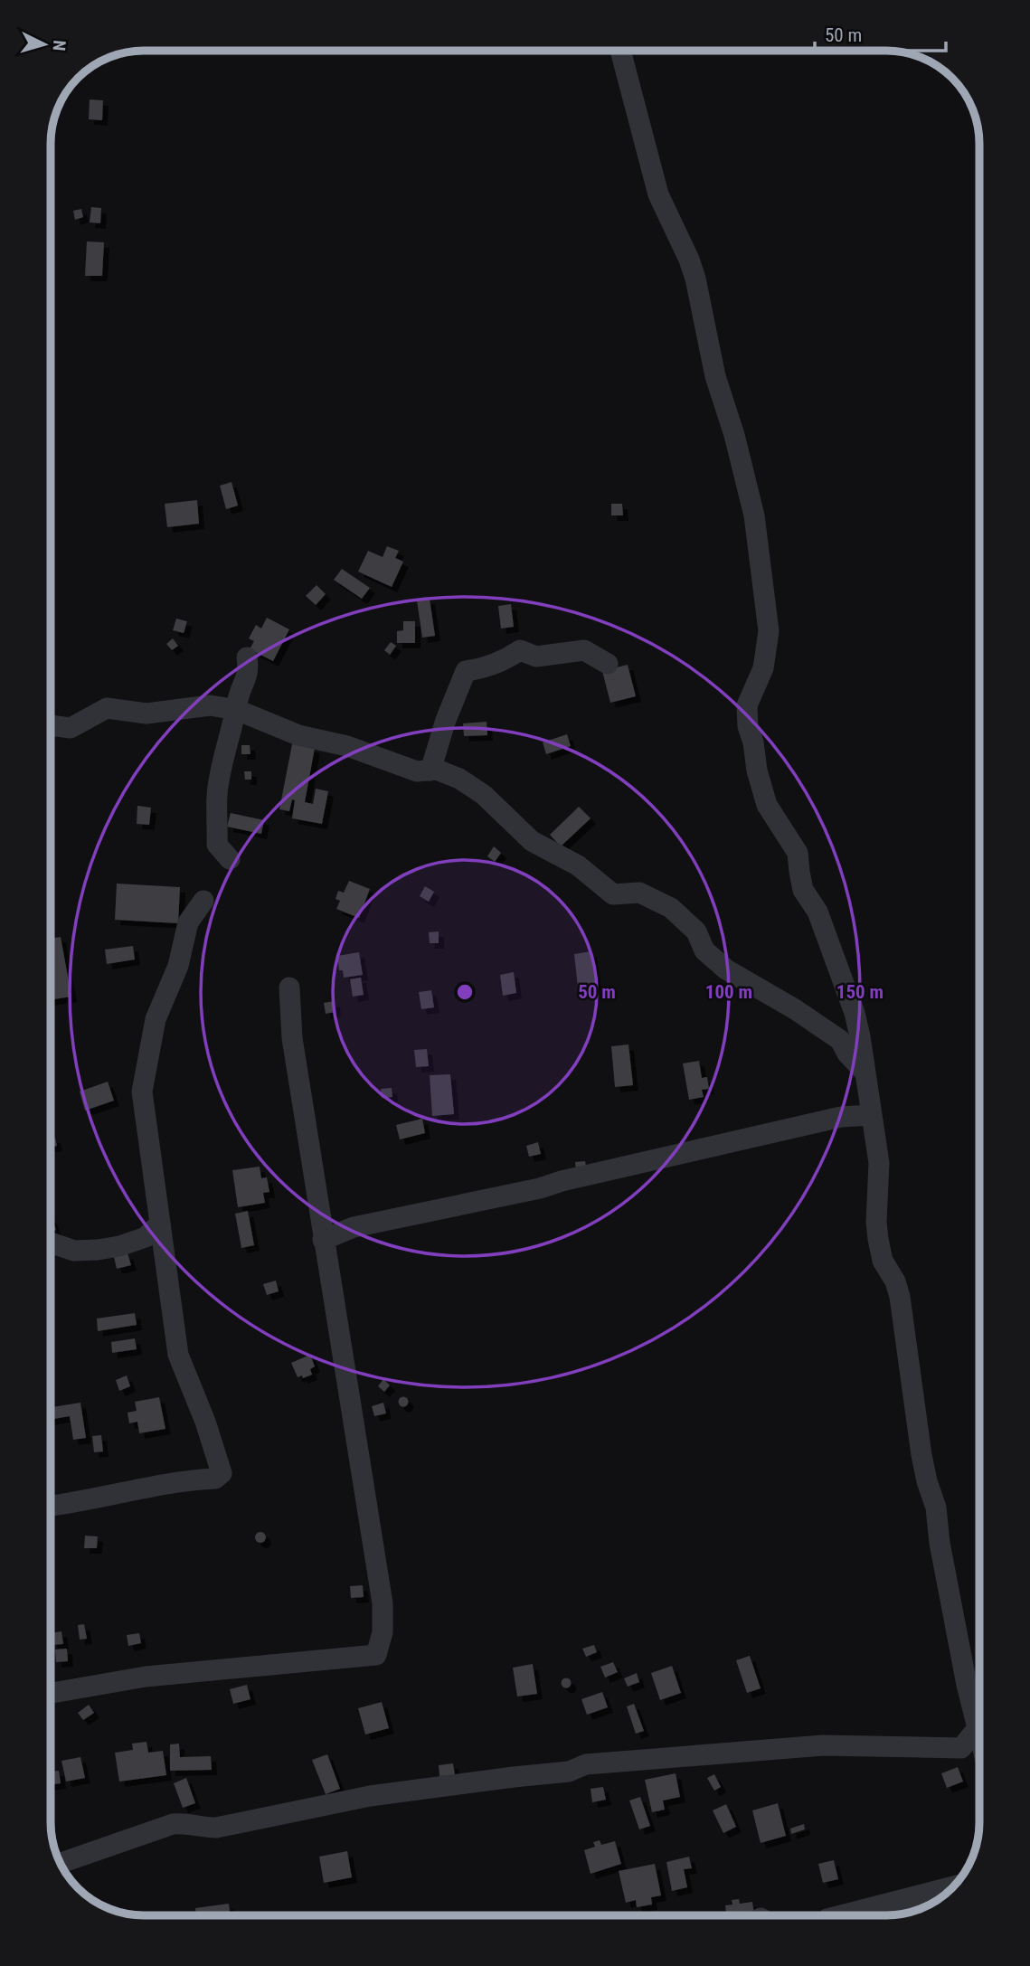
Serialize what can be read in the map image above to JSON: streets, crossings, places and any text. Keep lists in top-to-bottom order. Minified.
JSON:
{"scale_bar":"50 m","north":"right","rings":["50 m","100 m","150 m"]}
